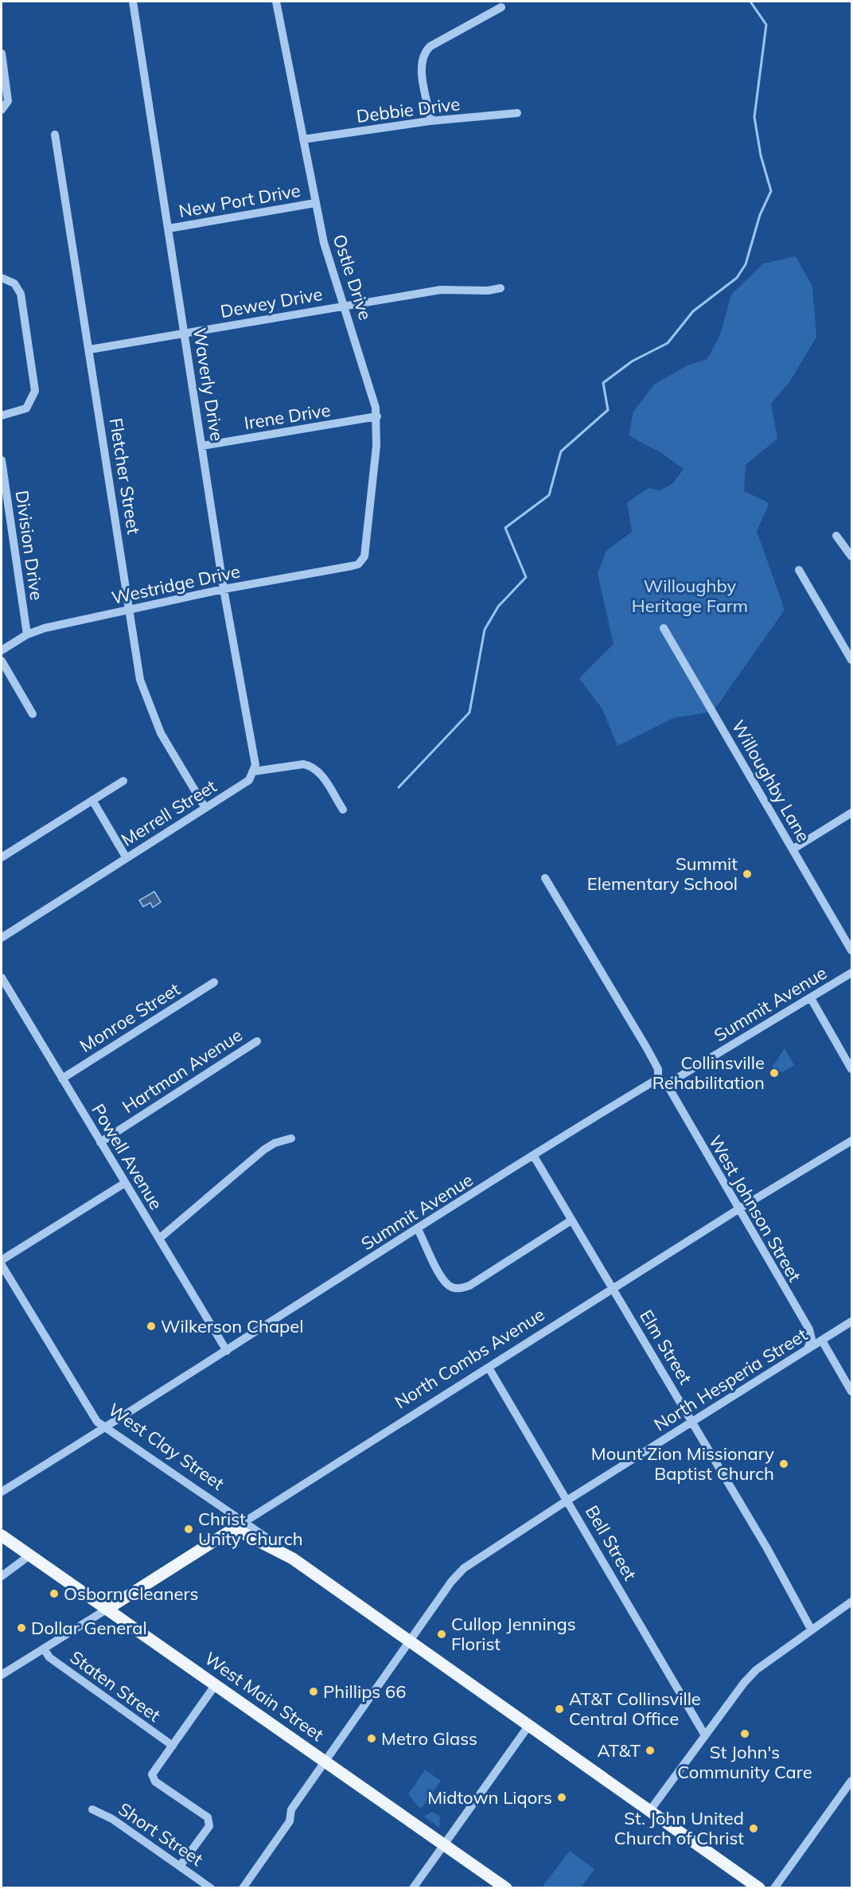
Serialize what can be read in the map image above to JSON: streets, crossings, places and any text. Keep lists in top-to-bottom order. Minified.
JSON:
{"streets":{"main road":["North Combs Avenue","West Clay Street","West Main Street"],"street":["Debbie Drive","New Port Drive","Ostle Drive","Dewey Drive","Waverly Drive","Irene Drive","Fletcher Street","Division Drive","Westridge Drive","Willoughby Lane","Merrell Street","Summit Avenue","Monroe Street","Hartman Avenue","Powell Avenue","West Johnson Street","Elm Street","North Hesperia Street","Bell Street","Staten Street","Short Street"]},"crossings":[["Debbie Drive","Ostle Drive"],["New Port Drive","Ostle Drive"],["New Port Drive","Waverly Drive"],["Ostle Drive","Dewey Drive"],["Ostle Drive","Irene Drive"],["Ostle Drive","Westridge Drive"],["Dewey Drive","Waverly Drive"],["Dewey Drive","Fletcher Street"],["Waverly Drive","Irene Drive"],["Waverly Drive","Westridge Drive"],["Waverly Drive","Merrell Street"],["Fletcher Street","Westridge Drive"],["Fletcher Street","Merrell Street"],["Division Drive","Westridge Drive"],["Summit Avenue","Powell Avenue"],["Summit Avenue","West Johnson Street"],["Summit Avenue","Elm Street"],["Summit Avenue","West Clay Street"],["Monroe Street","Powell Avenue"],["Hartman Avenue","Powell Avenue"],["West Johnson Street","North Combs Avenue"],["West Johnson Street","North Hesperia Street"],["Elm Street","North Combs Avenue"],["Elm Street","North Hesperia Street"],["North Combs Avenue","West Clay Street"],["North Combs Avenue","Bell Street"],["North Combs Avenue","West Main Street"],["North Hesperia Street","West Clay Street"],["North Hesperia Street","Bell Street"],["North Hesperia Street","West Main Street"]],"parks":["Willoughby Heritage Farm"],"places":["Summit Elementary School","Collinsville Rehabilitation","Wilkerson Chapel","Mount Zion Missionary Baptist Church","Christ Unity Church","Osborn Cleaners","Dollar General","Cullop Jennings Florist","Phillips 66","AT&T Collinsville Central Office","St John's Community Care","Metro Glass","AT&T","Midtown Liqors","St. John United Church of Christ"]}
